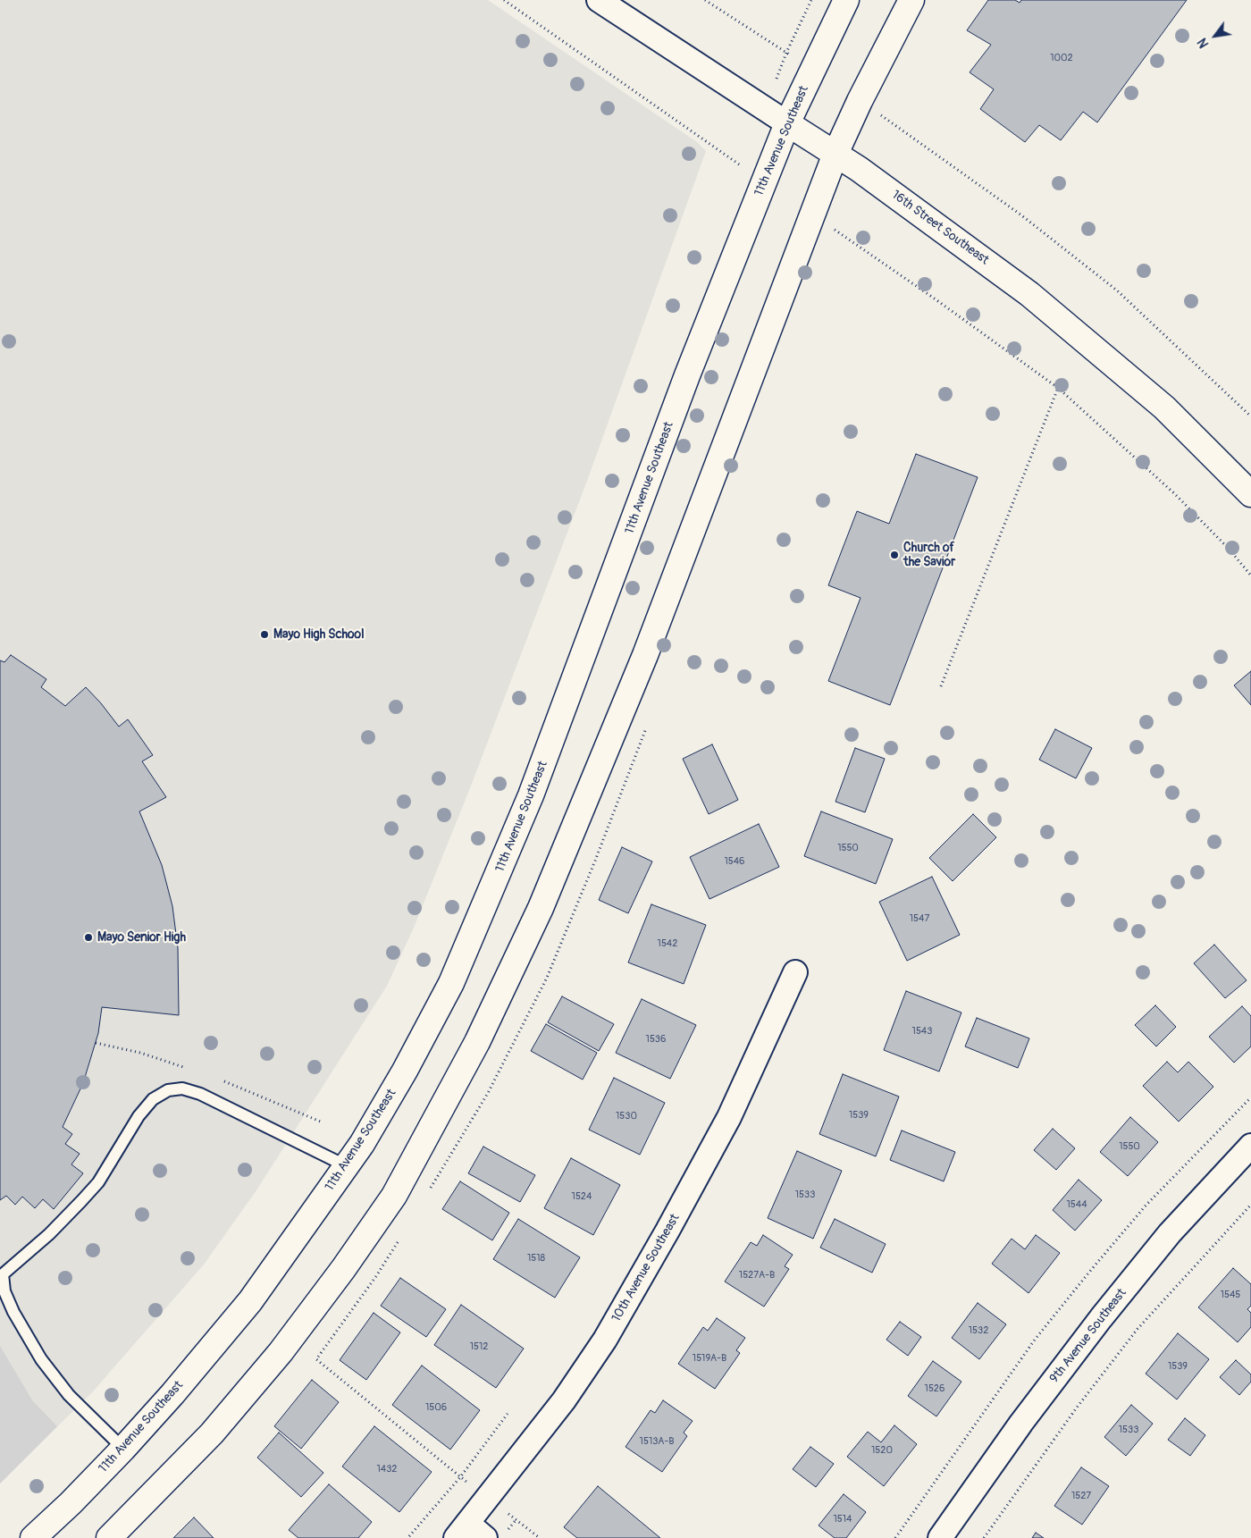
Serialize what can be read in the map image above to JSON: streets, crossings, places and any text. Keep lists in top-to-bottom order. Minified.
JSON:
{"streets":{"main road":["11th Avenue Southeast","16th Street Southeast"],"street":["10th Avenue Southeast","9th Avenue Southeast"]},"crossings":[["11th Avenue Southeast","16th Street Southeast"]],"places":["Church of the Savior","Mayo High School","Mayo Senior High"],"house_numbers":["1002","1550","1546","1547","1542","1543","1536","1539","1530","1550","1533","1524","1544","1518","1527A-B","1545","1532","1512","1519A-B","1539","1526","1506","1533","1513A-B","1520","1432","1527","1514"],"north":"bottom left"}
